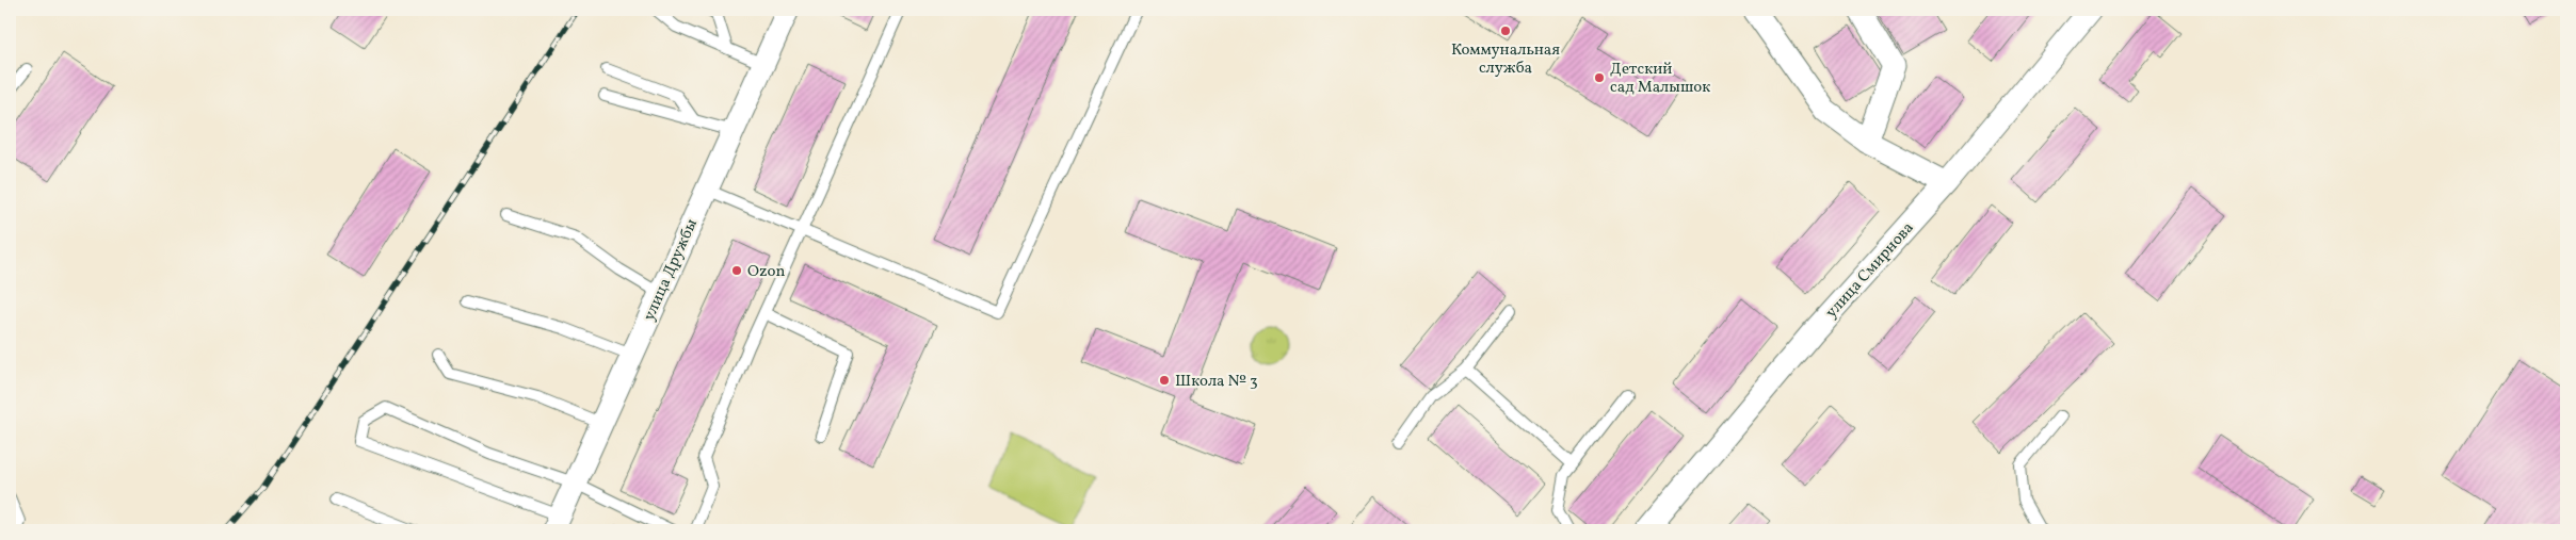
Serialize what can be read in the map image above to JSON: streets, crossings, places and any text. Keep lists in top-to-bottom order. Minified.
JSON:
{"streets":{"street":["улица Дружбы","улица Смирнова"]},"places":["Коммунальная служба","Детский сад Малышок","Ozon","Школа № 3"]}
